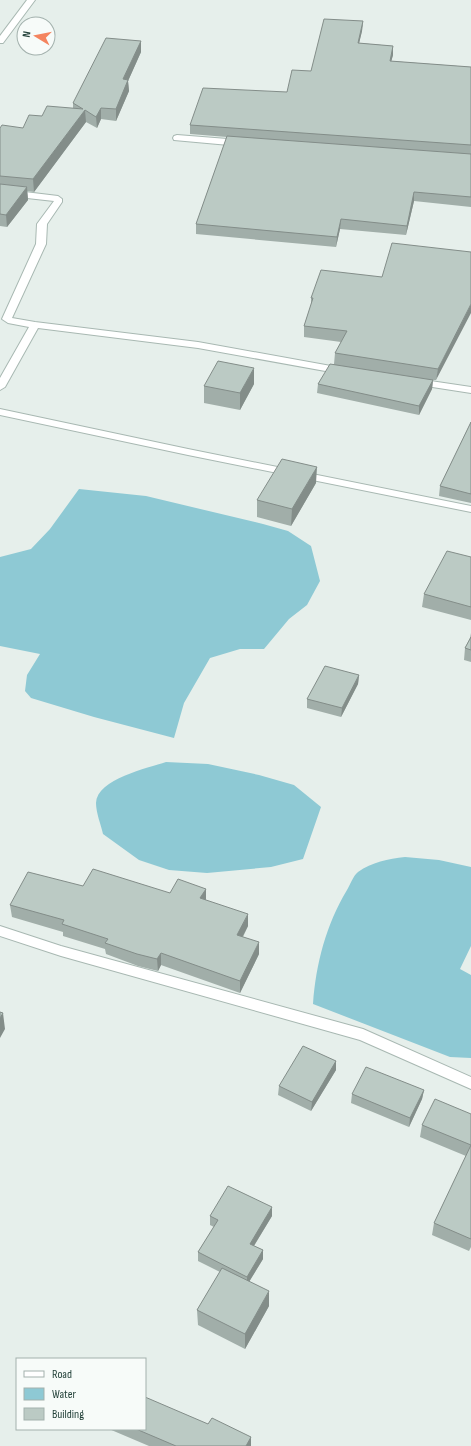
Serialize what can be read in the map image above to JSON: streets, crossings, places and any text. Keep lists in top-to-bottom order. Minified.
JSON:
{"legend":["Road","Water","Building"],"north":"left"}
